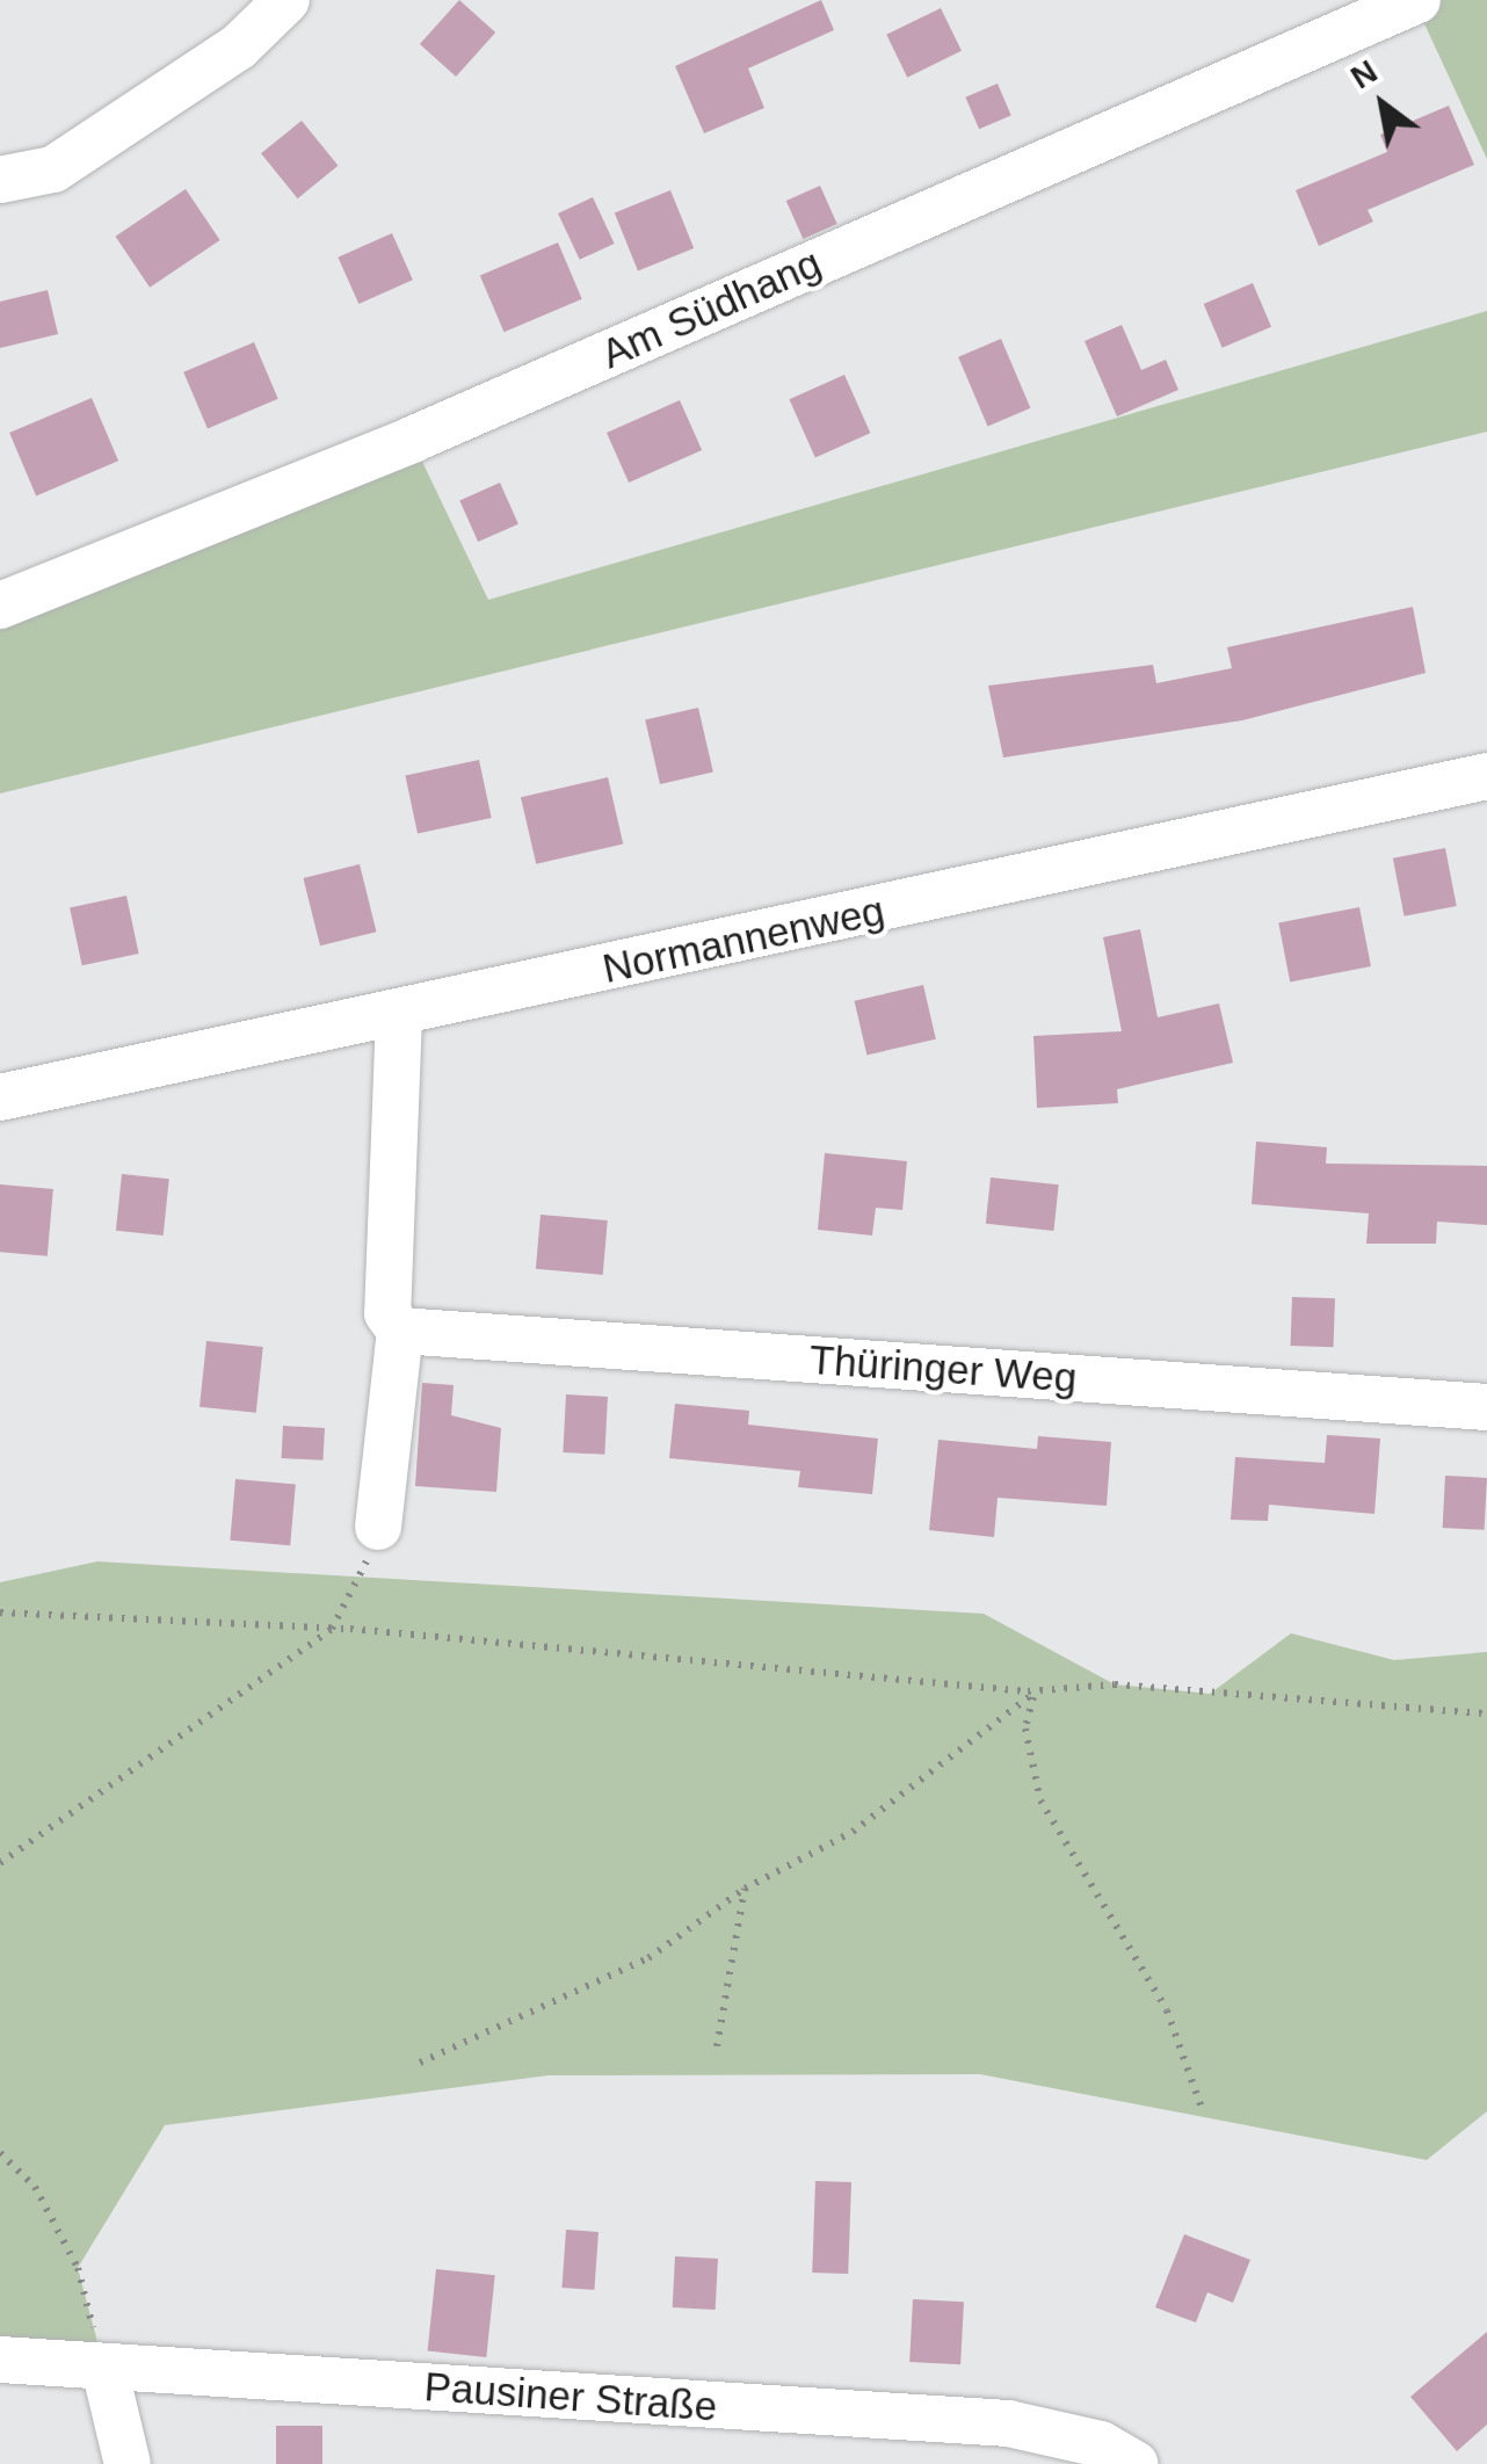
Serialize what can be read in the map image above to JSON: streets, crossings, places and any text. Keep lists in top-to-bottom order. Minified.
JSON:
{"streets":{"street":["Am Südhang","Normannenweg","Thüringer Weg","Pausiner Straße"]},"north":"top left"}
